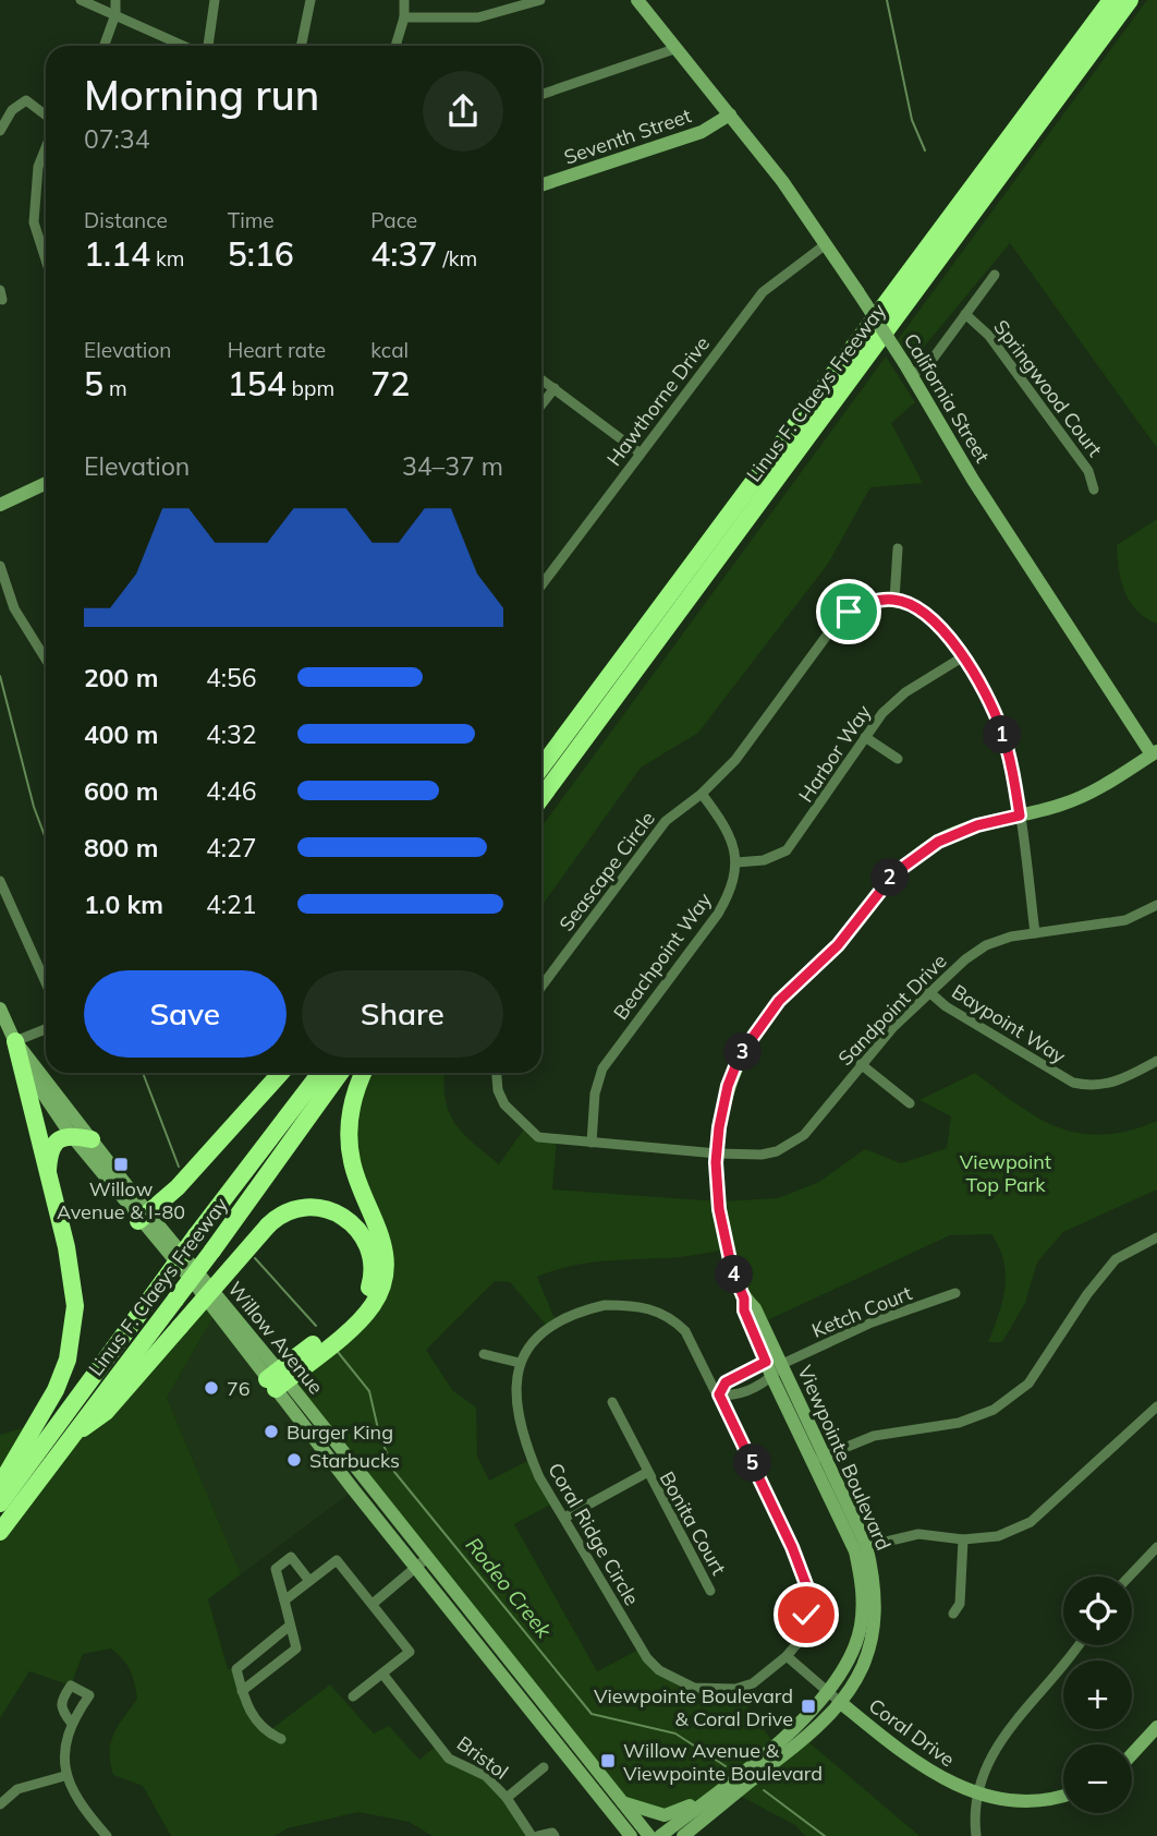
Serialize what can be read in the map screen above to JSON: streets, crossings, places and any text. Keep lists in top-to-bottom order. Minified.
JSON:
{"streets":{"highway":["Linus F. Claeys Freeway"],"street":["Seventh Street","Springwood Court","California Street","Hawthorne Drive","Harbor Way","Seascape Circle","Beachpoint Way","Sandpoint Drive","Baypoint Way","Ketch Court","Willow Avenue","Viewpointe Boulevard","Bonita Court","Coral Ridge Circle","Coral Drive","Bristol"]},"crossings":[["Seventh Street","California Street"],["California Street","Hawthorne Drive"],["California Street","Viewpointe Boulevard"],["Harbor Way","Beachpoint Way"],["Sandpoint Drive","Baypoint Way"],["Sandpoint Drive","Viewpointe Boulevard"],["Ketch Court","Viewpointe Boulevard"],["Viewpointe Boulevard","Coral Drive"],["Bonita Court","Coral Ridge Circle"],["Coral Ridge Circle","Coral Drive"]],"water":["Rodeo Creek"],"parks":["Viewpoint Top Park"],"places":{"transit":["Willow Avenue & I-80","Viewpointe Boulevard & Coral Drive","Willow Avenue & Viewpointe Boulevard"],"other":["76","Burger King","Starbucks"]},"page":{"heading":["Morning run","07:34"],"stats":[["Distance","1.14 km"],["Time","5:16"],["Pace","4:37 /km"],["Elevation","5 m"],["Heart rate","154 bpm"],["kcal","72"]],"chart":["Elevation","34–37 m"],"list":[{"name":"200 m","note":"4:56"},{"name":"400 m","note":"4:32"},{"name":"600 m","note":"4:46"},{"name":"800 m","note":"4:27"},{"name":"1.0 km","note":"4:21"}],"pins":["1","2","3","4","5"],"buttons":["Save","Share"],"map_buttons":["+","−"]}}
